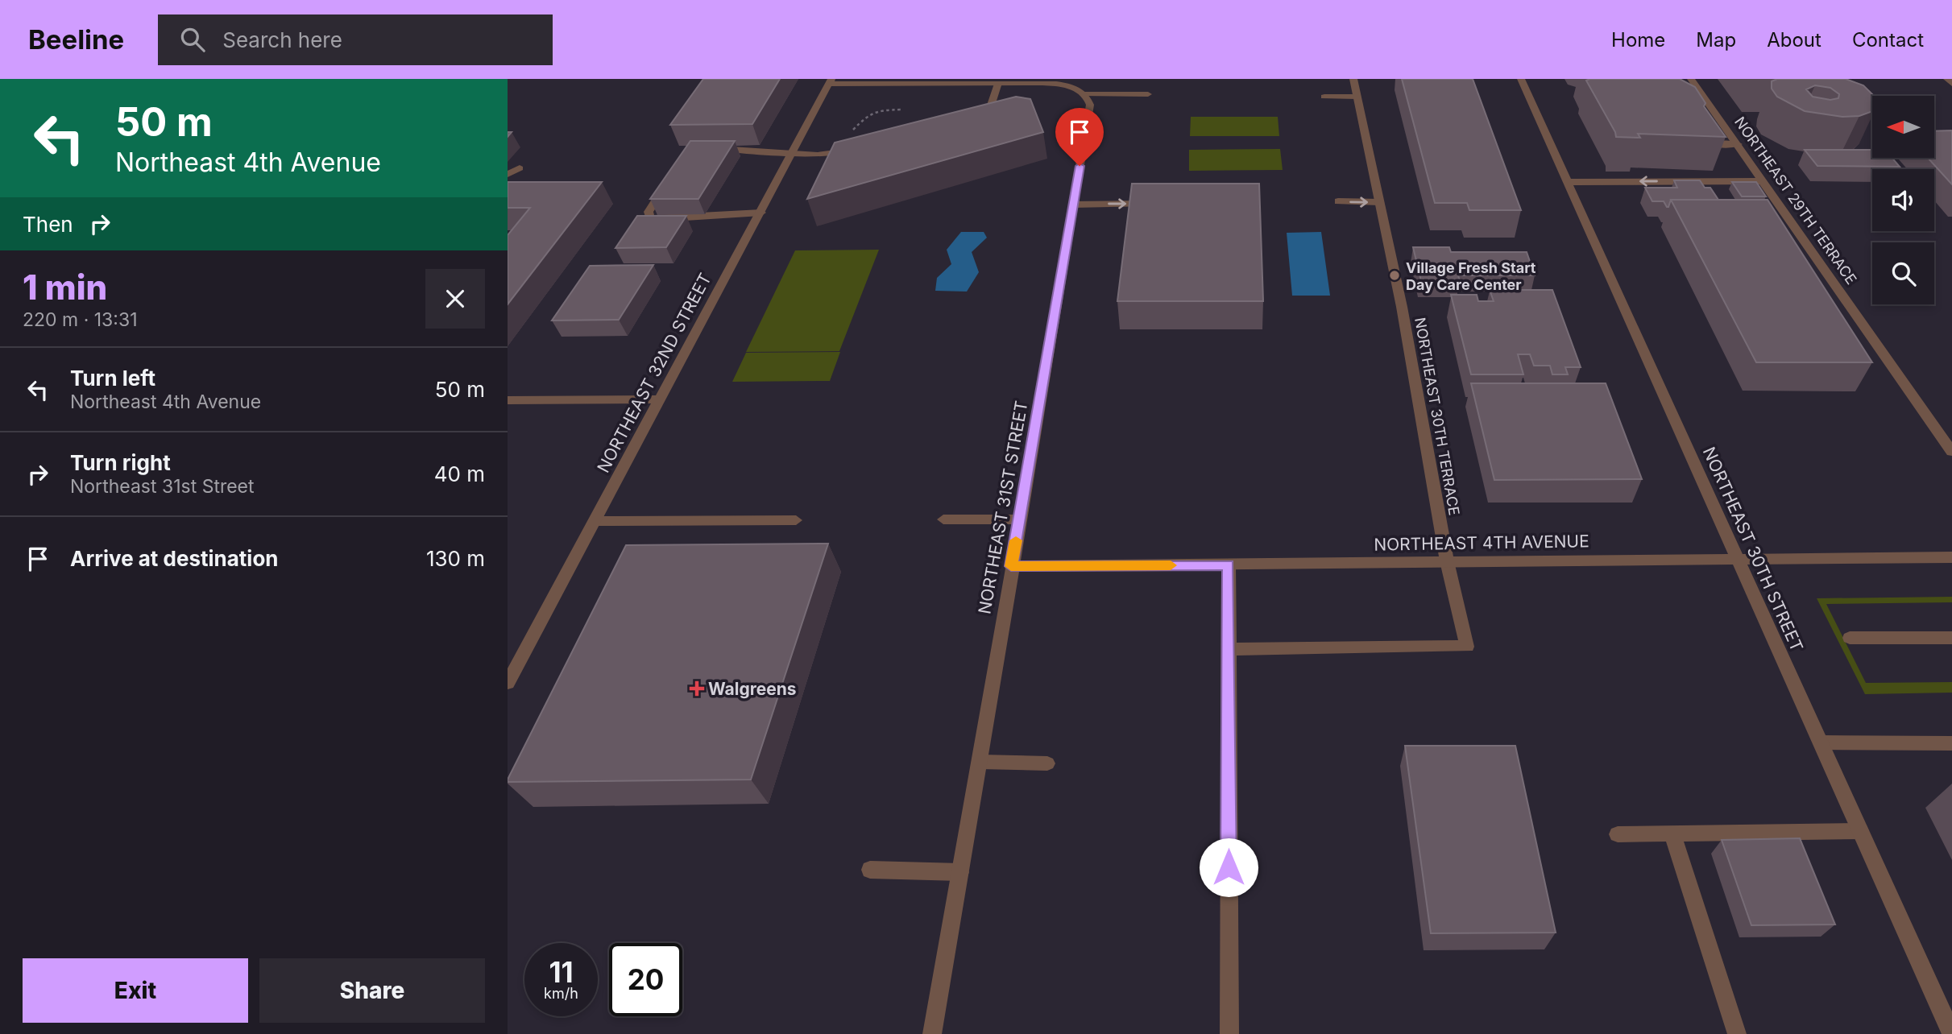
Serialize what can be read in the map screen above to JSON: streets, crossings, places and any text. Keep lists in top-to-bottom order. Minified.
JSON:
{"streets":{"street":["NORTHEAST 29TH TERRACE","NORTHEAST 32ND STREET","NORTHEAST 30TH TERRACE","NORTHEAST 31ST STREET","NORTHEAST 4TH AVENUE","NORTHEAST 30TH STREET"]},"crossings":[["NORTHEAST 30TH TERRACE","NORTHEAST 4TH AVENUE"],["NORTHEAST 31ST STREET","NORTHEAST 4TH AVENUE"],["NORTHEAST 4TH AVENUE","NORTHEAST 30TH STREET"]],"places":{"other":["Village Fresh Start Day Care Center"],"health":["Walgreens"]},"north":"left","page":{"header":"Beeline","search":"Search here","nav":["Home","Map","About","Contact"],"turn":["50 m","Northeast 4th Avenue"],"then":"Then","heading":["1 min","220 m · 13:31"],"list":[{"name":"Turn left","note":"Northeast 4th Avenue","value":"50 m"},{"name":"Turn right","note":"Northeast 31st Street","value":"40 m"},{"name":"Arrive at destination","value":"130 m"}],"speed":"11 km/h","limit":"20","buttons":["Exit","Share"]}}
